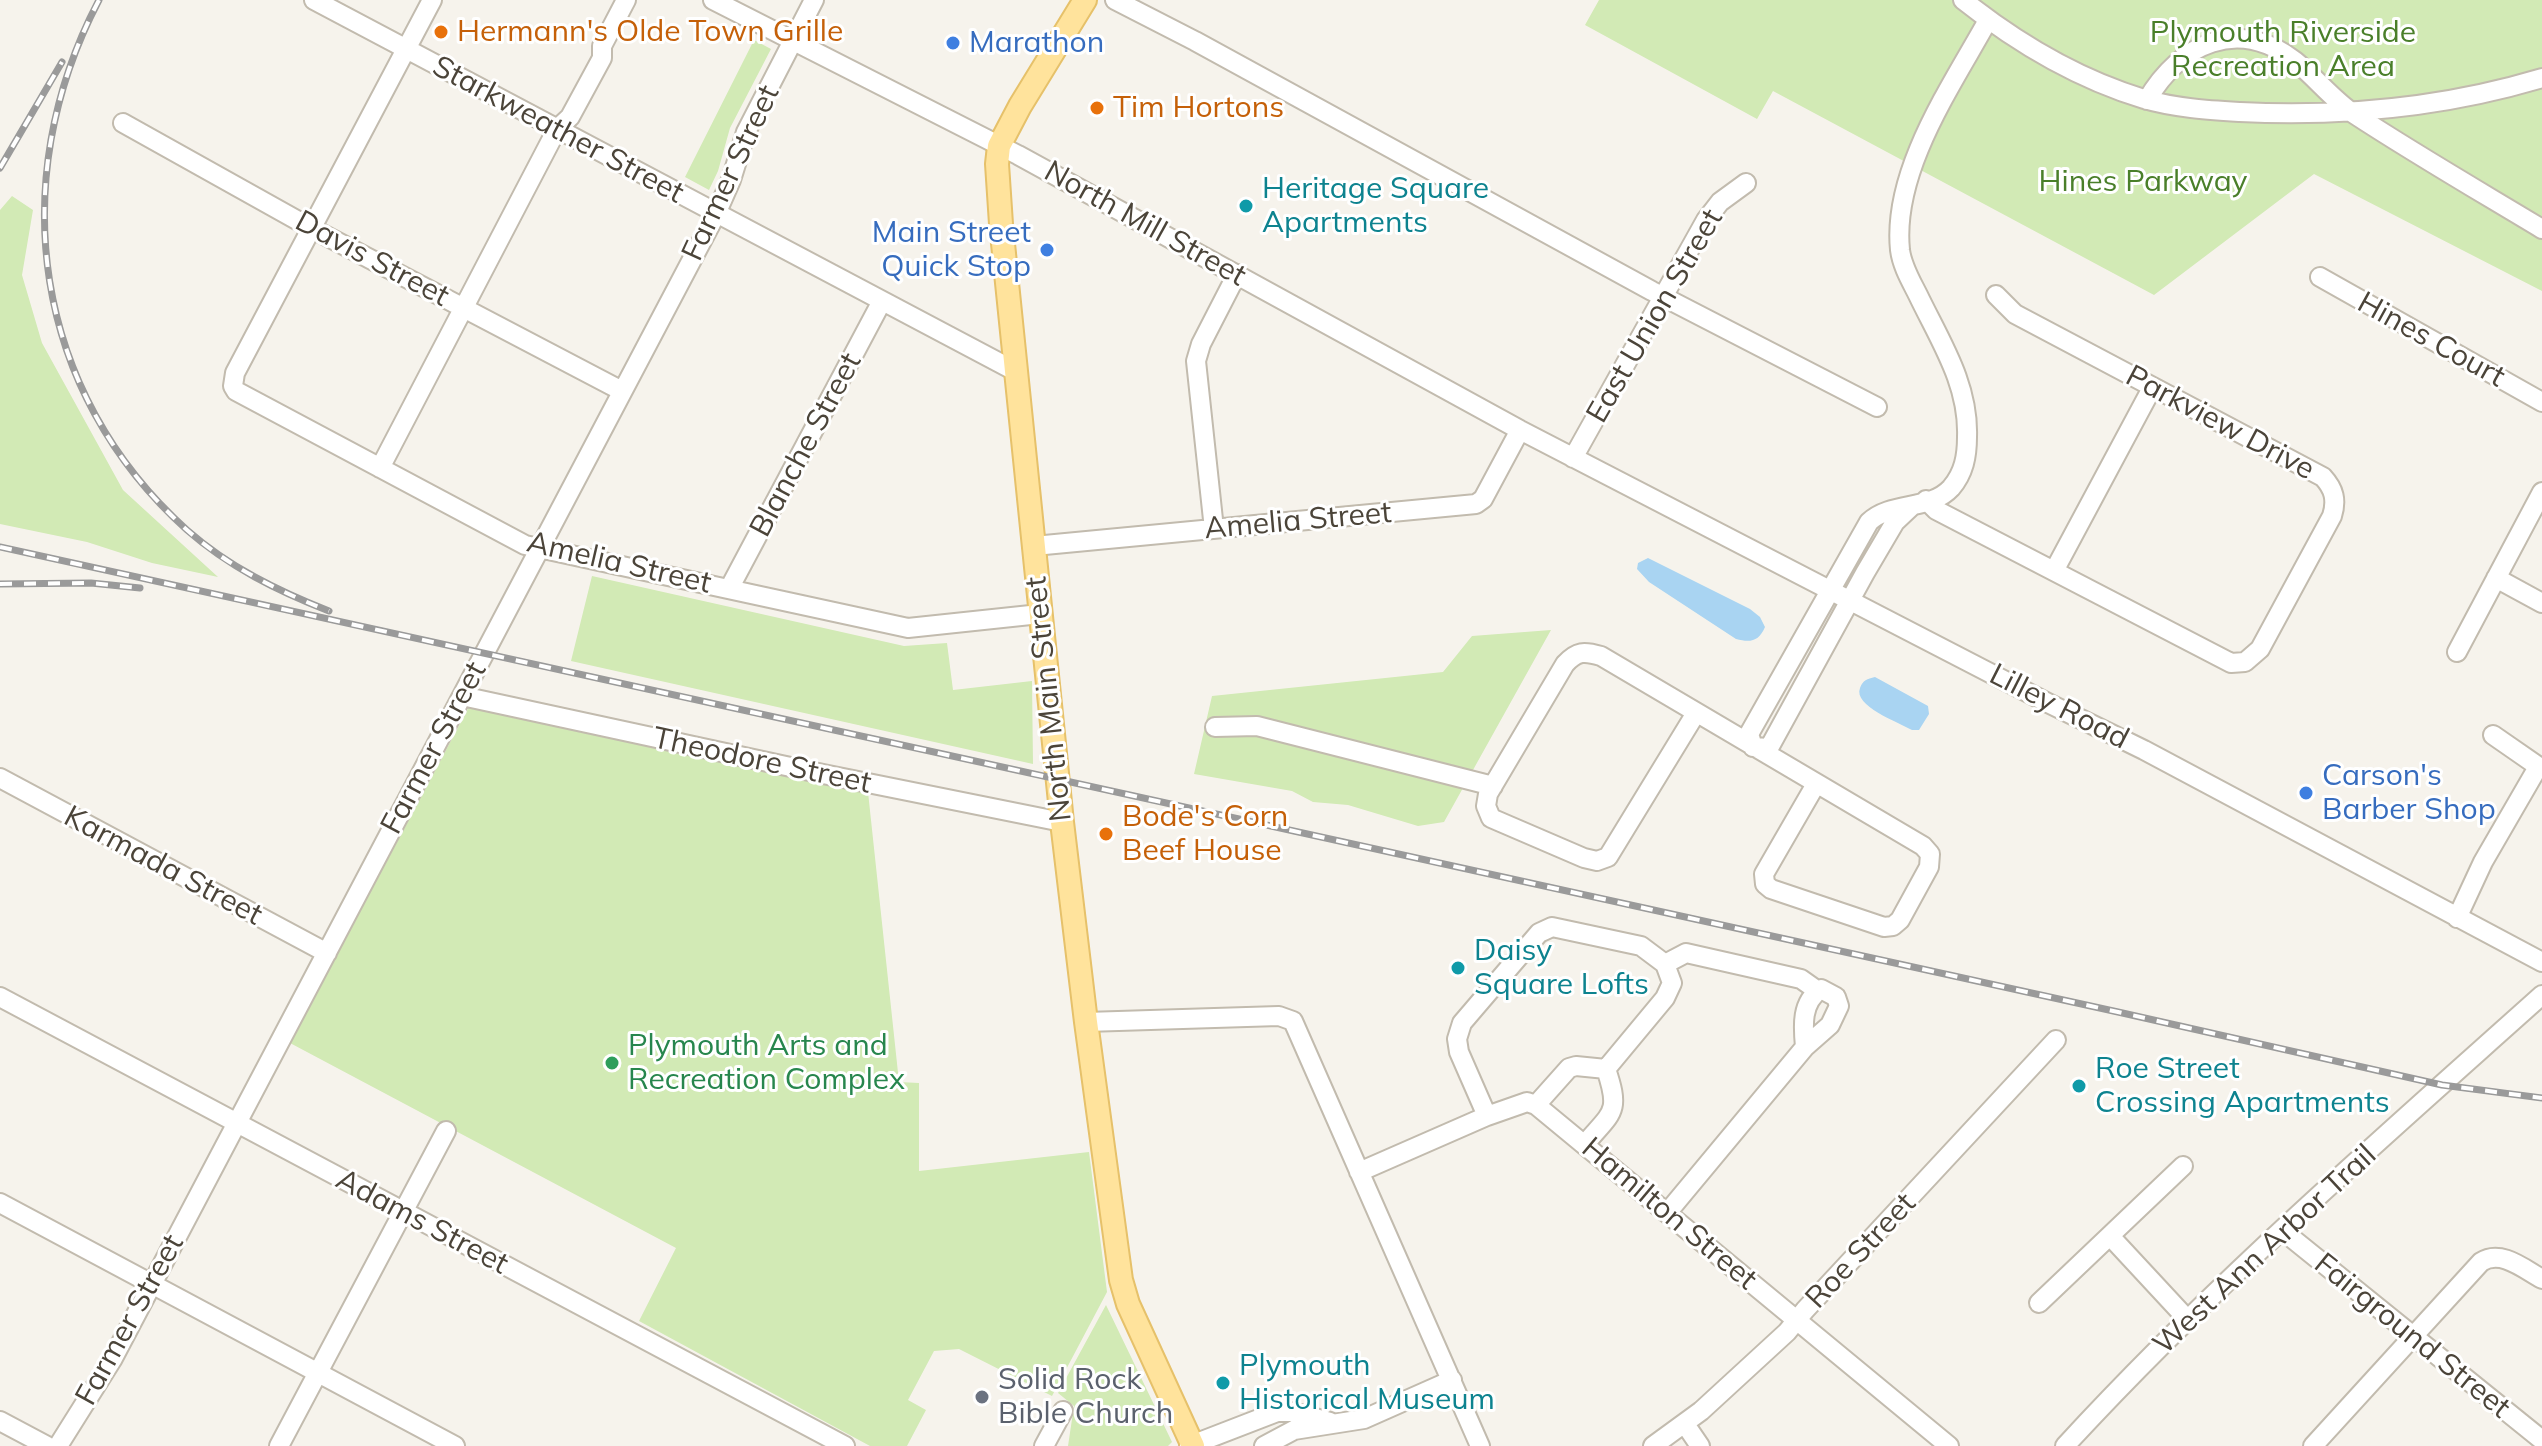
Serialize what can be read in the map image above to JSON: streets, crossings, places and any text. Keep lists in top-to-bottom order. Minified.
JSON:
{"streets":{"main road":["North Main Street"],"street":["Starkweather Street","Farmer Street","North Mill Street","Davis Street","East Union Street","Hines Court","Parkview Drive","Blanche Street","Amelia Street","Lilley Road","Theodore Street","Karmada Street","Hamilton Street","Adams Street","West Ann Arbor Trail","Roe Street","Fairground Street"]},"crossings":[["Starkweather Street","Farmer Street"],["Starkweather Street","Blanche Street"],["Starkweather Street","North Main Street"],["Farmer Street","North Mill Street"],["Farmer Street","Davis Street"],["Farmer Street","Amelia Street"],["Farmer Street","Theodore Street"],["Farmer Street","Karmada Street"],["Farmer Street","Adams Street"],["North Mill Street","East Union Street"],["North Mill Street","Amelia Street"],["North Mill Street","North Main Street"],["North Mill Street","Lilley Road"],["Davis Street","Amelia Street"],["East Union Street","Lilley Road"],["Blanche Street","Amelia Street"],["Amelia Street","North Main Street"],["North Main Street","Theodore Street"],["Hamilton Street","Roe Street"],["West Ann Arbor Trail","Fairground Street"]],"parks":["Plymouth Riverside Recreation Area","Hines Parkway"],"places":["Hermann's Olde Town Grille","Marathon","Tim Hortons","Heritage Square Apartments","Main Street Quick Stop","Carson's Barber Shop","Bode's Corn Beef House","Daisy Square Lofts","Plymouth Arts and Recreation Complex","Roe Street Crossing Apartments","Plymouth Historical Museum","Solid Rock Bible Church"]}
